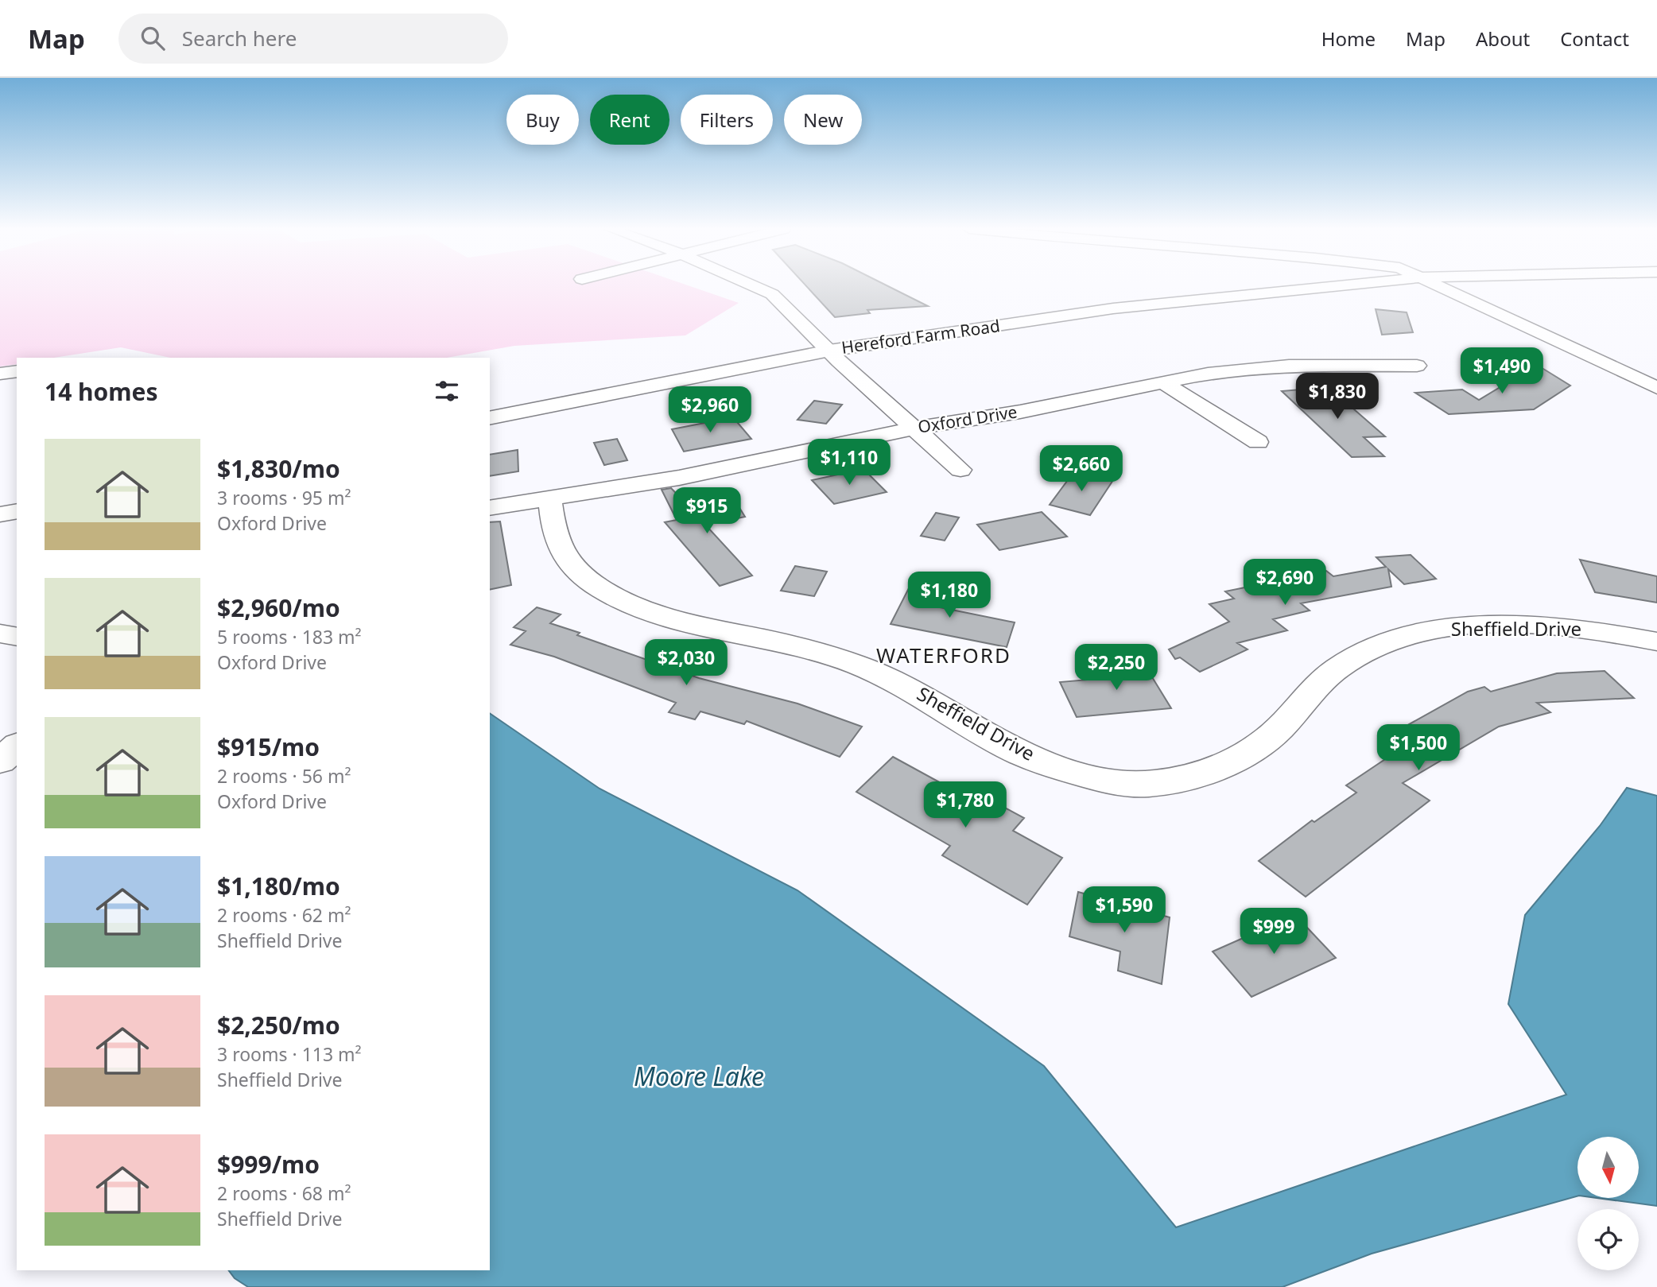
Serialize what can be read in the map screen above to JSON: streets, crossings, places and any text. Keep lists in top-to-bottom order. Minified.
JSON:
{"streets":{"street":["Hereford Farm Road","Oxford Drive","Sheffield Drive"]},"crossings":[["Oxford Drive","Sheffield Drive"]],"districts":["WATERFORD"],"water":["Moore Lake"],"north":"bottom","page":{"header":"Map","search":"Search here","nav":["Home","Map","About","Contact"],"chip":["Buy","Rent","Filters","New"],"price":["$1,490","$1,830","$2,960","$1,110","$2,660","$915","$2,690","$1,180","$2,030","$2,250","$1,500","$1,780","$1,590","$999"],"heading":"14 homes","list":[{"name":"$1,830/mo","note":"3 rooms · 95 m² · Oxford Drive"},{"name":"$2,960/mo","note":"5 rooms · 183 m² · Oxford Drive"},{"name":"$915/mo","note":"2 rooms · 56 m² · Oxford Drive"},{"name":"$1,180/mo","note":"2 rooms · 62 m² · Sheffield Drive"},{"name":"$2,250/mo","note":"3 rooms · 113 m² · Sheffield Drive"},{"name":"$999/mo","note":"2 rooms · 68 m² · Sheffield Drive"}]}}
